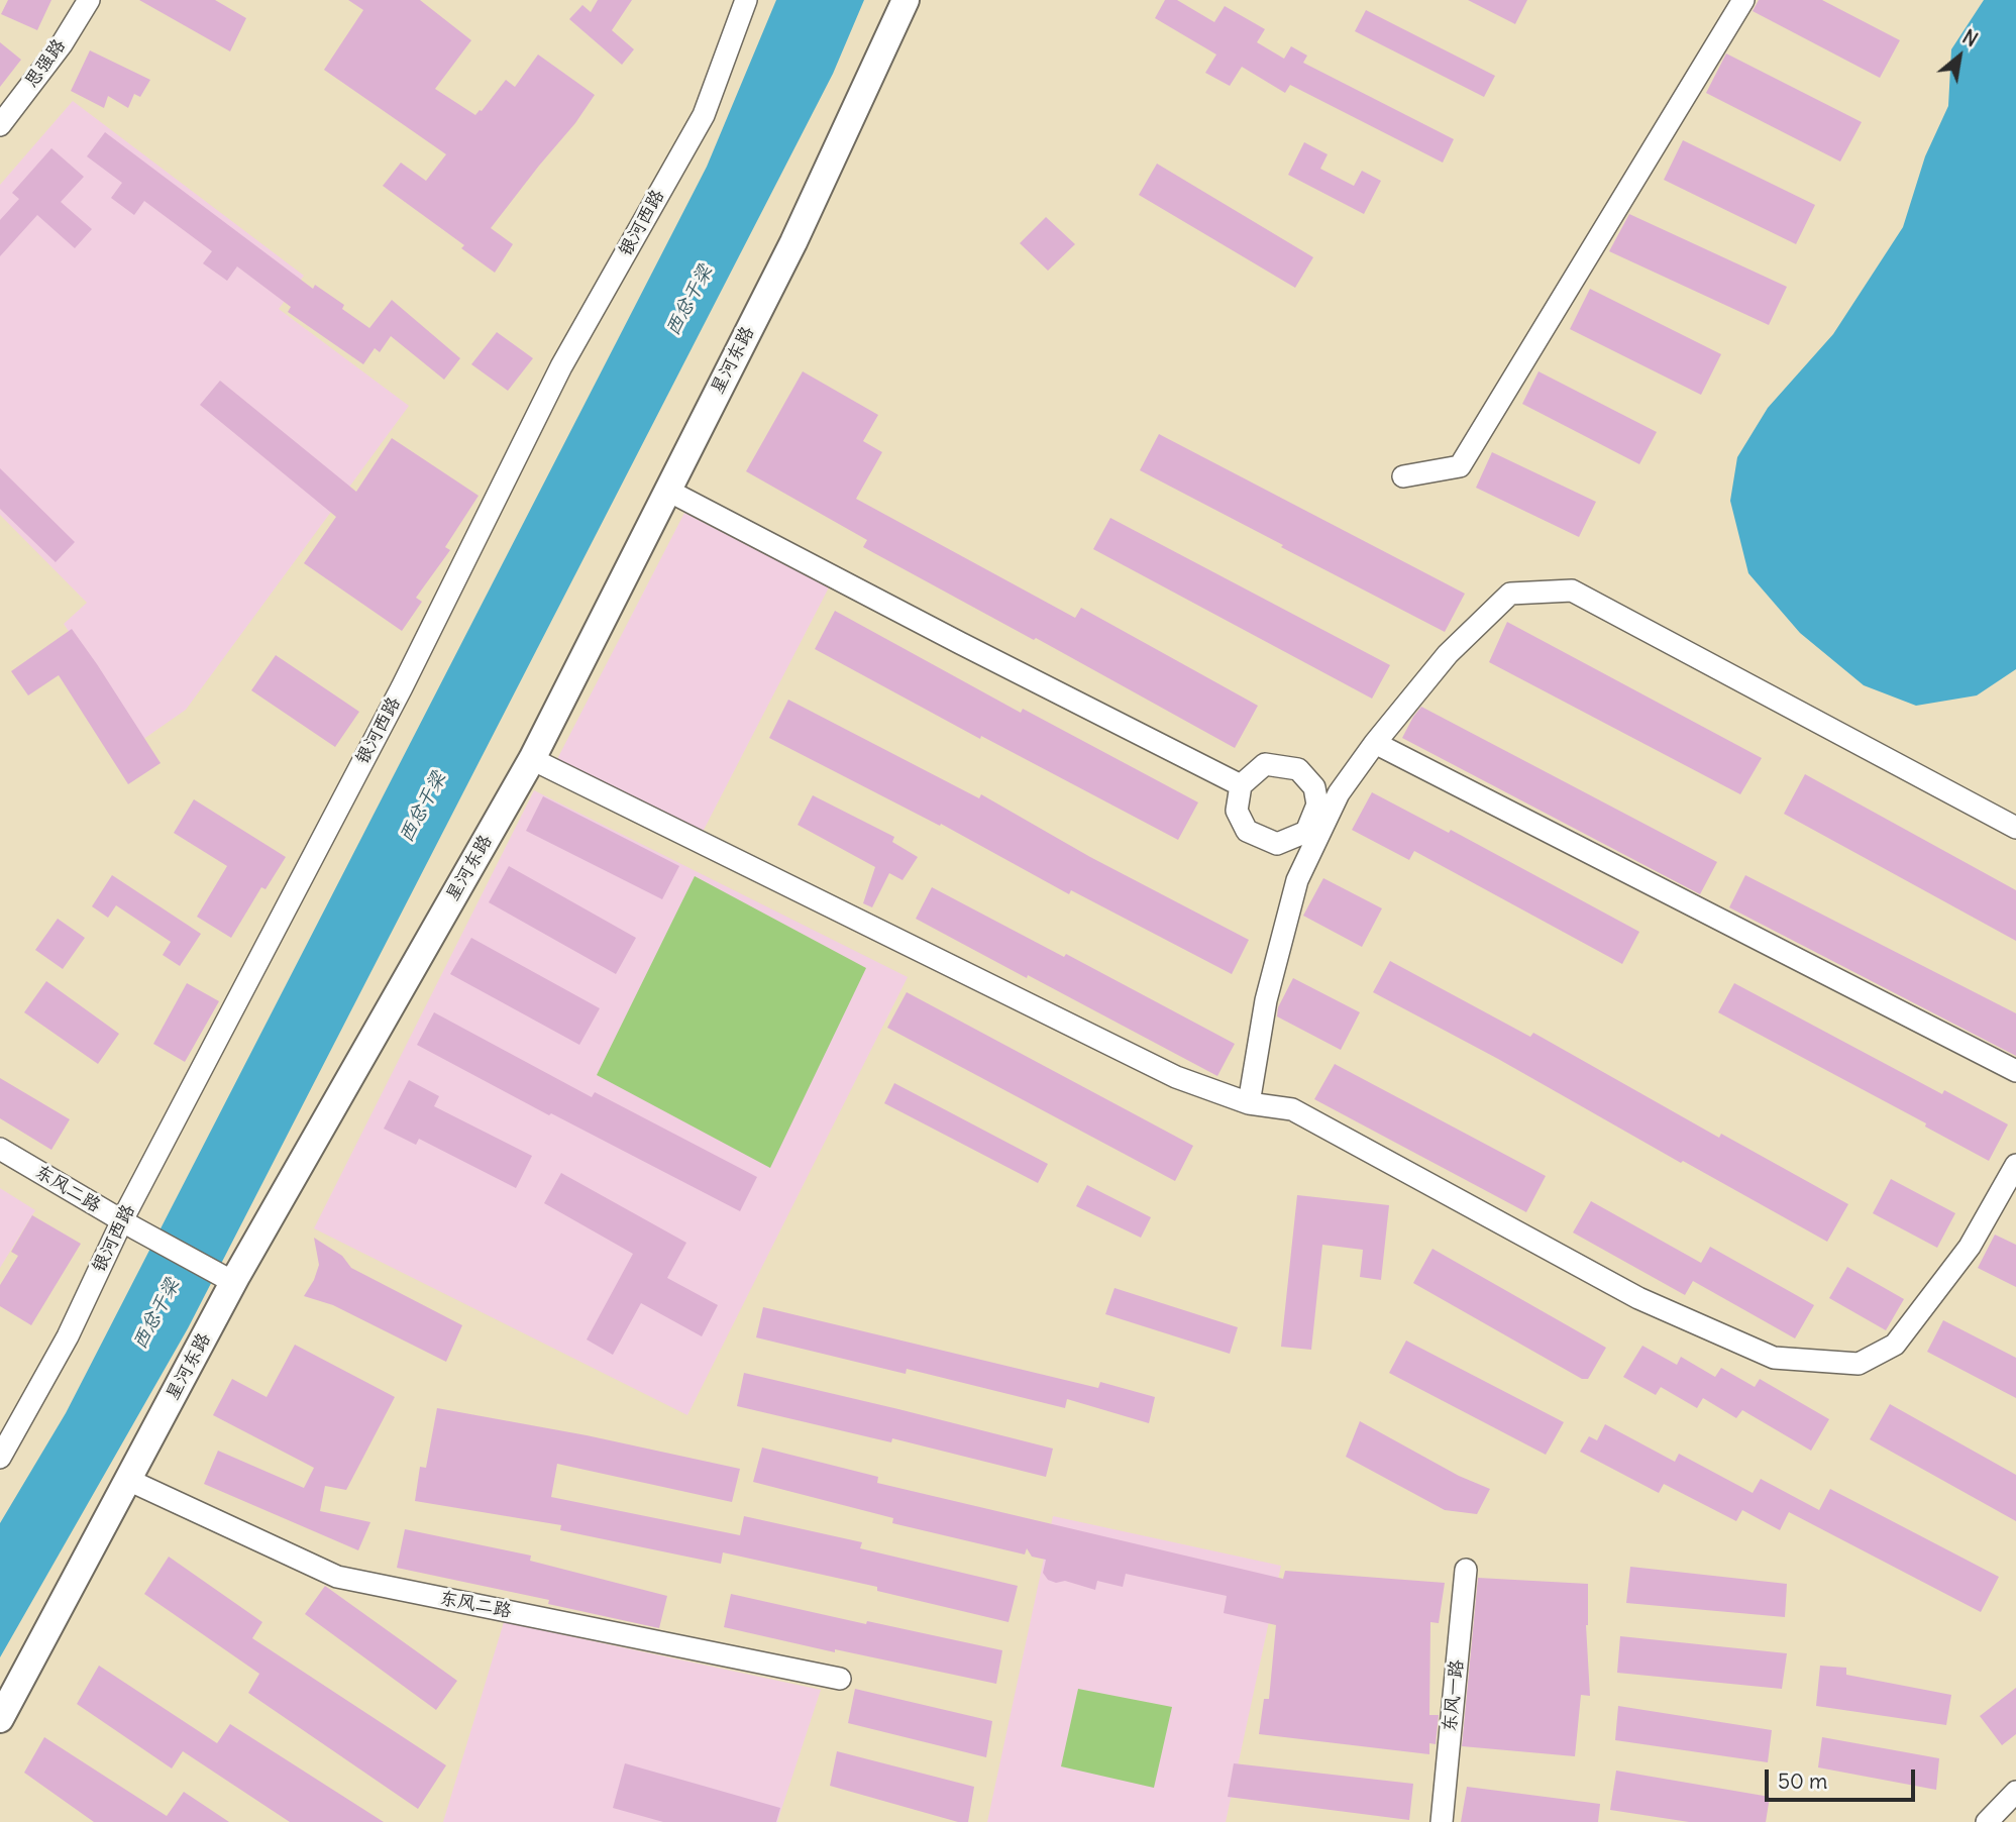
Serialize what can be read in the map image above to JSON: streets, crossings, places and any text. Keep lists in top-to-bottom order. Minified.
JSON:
{"streets":{"main road":["星河东路"],"street":["思强路","银河西路","东风二路","东风一路"]},"crossings":[["银河西路","东风二路"],["星河东路","东风二路"]],"water":["西总干梁"],"scale_bar":"50 m","north":"top right"}
